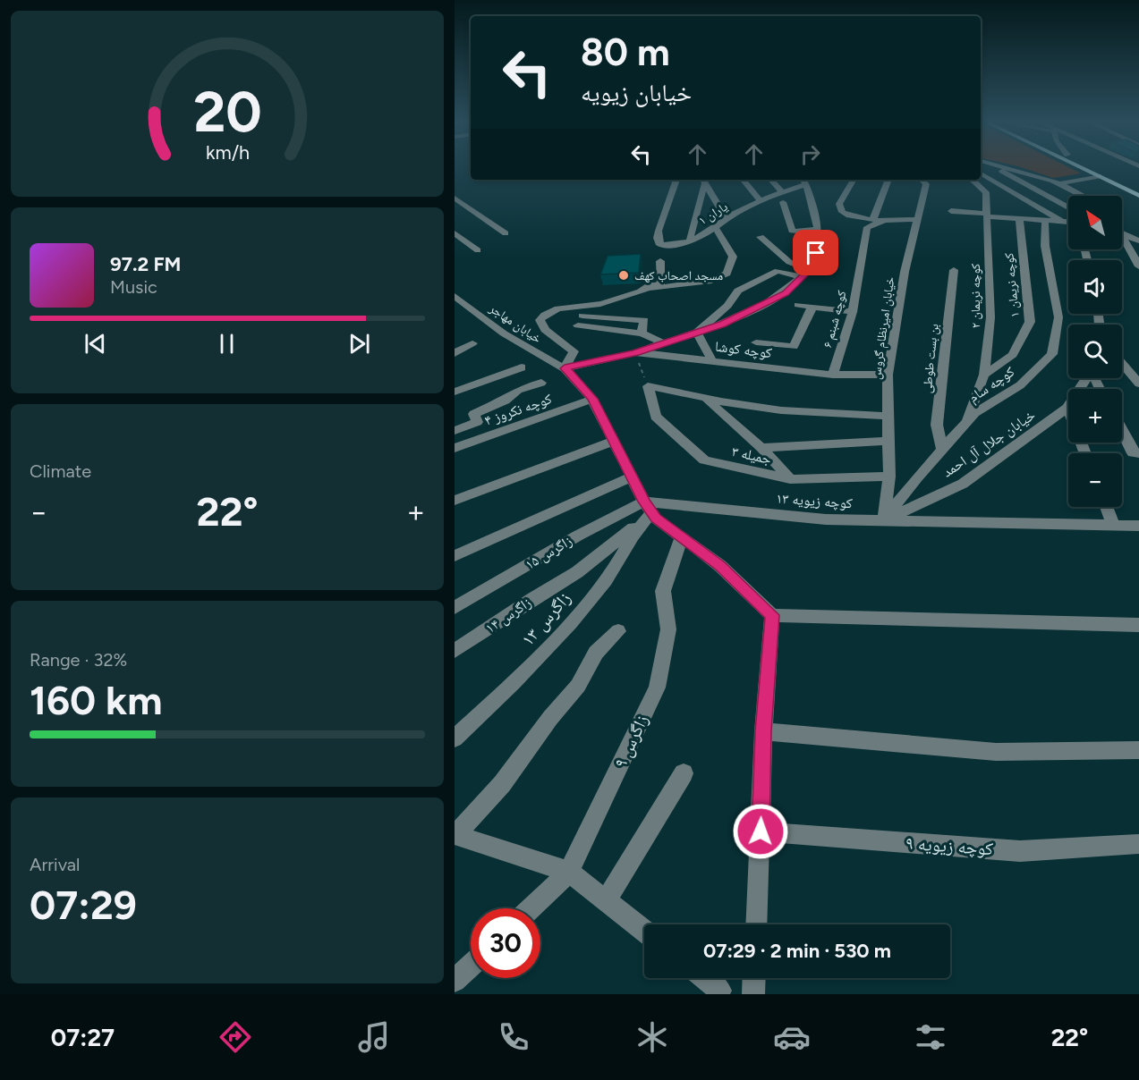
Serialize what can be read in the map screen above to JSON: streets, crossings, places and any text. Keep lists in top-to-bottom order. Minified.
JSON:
{"streets":{"street":["یاران ۱","کوچه نریمان ۱","کوچه نریمان ۲","کوچه شبنم ۶","خیابان مهاجر","خیابان امیرنظام گروس","کوچه کوشا","بن بست طوطی","کوچه سام","کوچه نکروز ۴","خیابان جلال آل احمد","جمیله ۳","کوچه زیویه ۱۳","زاگرس ۱۵","زاگرس ۱۴","زاگرس ۱۳","زاگرس ۹","کوچه زیویه ۹"]},"crossings":[["کوچه نریمان ۱","کوچه نریمان ۲"],["کوچه شبنم ۶","کوچه کوشا"],["خیابان مهاجر","کوچه کوشا"],["خیابان امیرنظام گروس","کوچه کوشا"],["خیابان امیرنظام گروس","کوچه سام"],["خیابان امیرنظام گروس","خیابان جلال آل احمد"],["خیابان امیرنظام گروس","جمیله ۳"],["خیابان امیرنظام گروس","کوچه زیویه ۱۳"],["بن بست طوطی","کوچه سام"],["کوچه سام","خیابان جلال آل احمد"],["کوچه سام","کوچه زیویه ۱۳"],["خیابان جلال آل احمد","کوچه زیویه ۱۳"],["کوچه زیویه ۱۳","زاگرس ۱۵"],["کوچه زیویه ۱۳","زاگرس ۱۴"],["کوچه زیویه ۱۳","زاگرس ۱۳"],["زاگرس ۱۵","زاگرس ۱۴"],["زاگرس ۱۵","زاگرس ۱۳"],["زاگرس ۱۴","زاگرس ۱۳"]],"places":["مسجد اصحاب کهف"],"north":"top left","page":{"turn":["80 m","خیابان زیویه"],"map_buttons":["+","−"],"song":["97.2 FM","Music"],"tile":["Climate",["Range · 32%","160 km"],["Arrival","07:29"]],"heat":["−","22°","+"],"limit":"30","trip":"07:29 · 2 min · 530 m","tabs":["07:27","22°"],"gauge":["20","km/h"]}}
